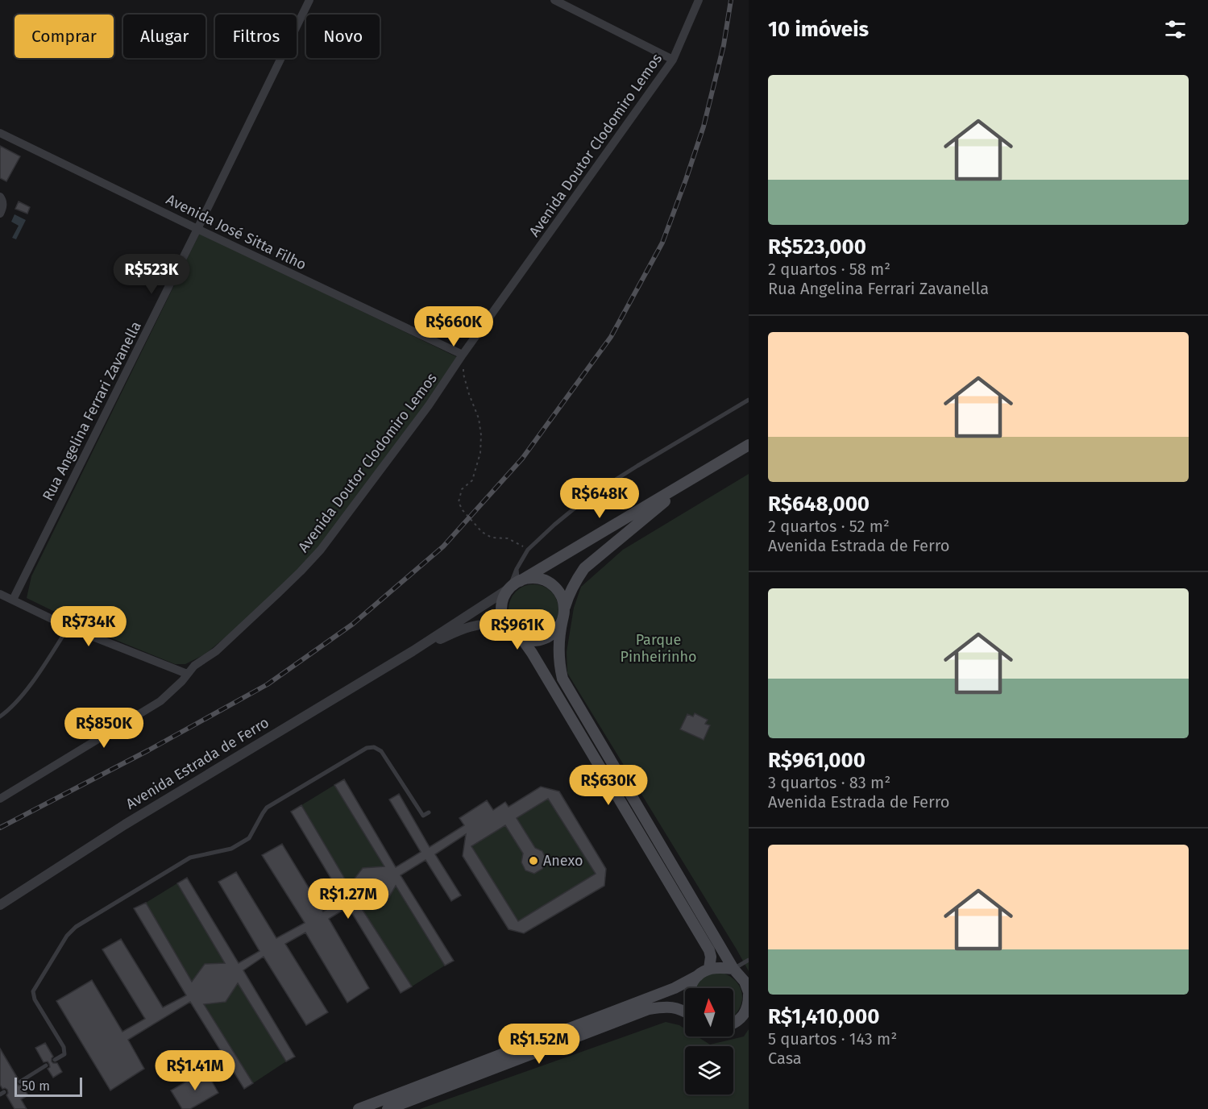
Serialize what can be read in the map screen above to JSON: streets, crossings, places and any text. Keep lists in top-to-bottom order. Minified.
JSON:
{"streets":{"main road":["Avenida Estrada de Ferro"],"street":["Avenida Doutor Clodomiro Lemos","Avenida José Sitta Filho","Rua Angelina Ferrari Zavanella"]},"crossings":[["Avenida Doutor Clodomiro Lemos","Avenida José Sitta Filho"],["Avenida José Sitta Filho","Rua Angelina Ferrari Zavanella"]],"parks":["Parque Pinheirinho"],"places":["Anexo"],"scale_bar":"50 m","north":"top","page":{"heading":"10 imóveis","chip":["Comprar","Alugar","Filtros","Novo"],"list":[{"name":"R$523,000","note":"2 quartos · 58 m² · Rua Angelina Ferrari Zavanella"},{"name":"R$648,000","note":"2 quartos · 52 m² · Avenida Estrada de Ferro"},{"name":"R$961,000","note":"3 quartos · 83 m² · Avenida Estrada de Ferro"},{"name":"R$1,410,000","note":"5 quartos · 143 m² · Casa"}],"price":["R$523K","R$660K","R$648K","R$734K","R$961K","R$850K","R$630K","R$1.27M","R$1.52M","R$1.41M"],"scale":"50 m"}}
